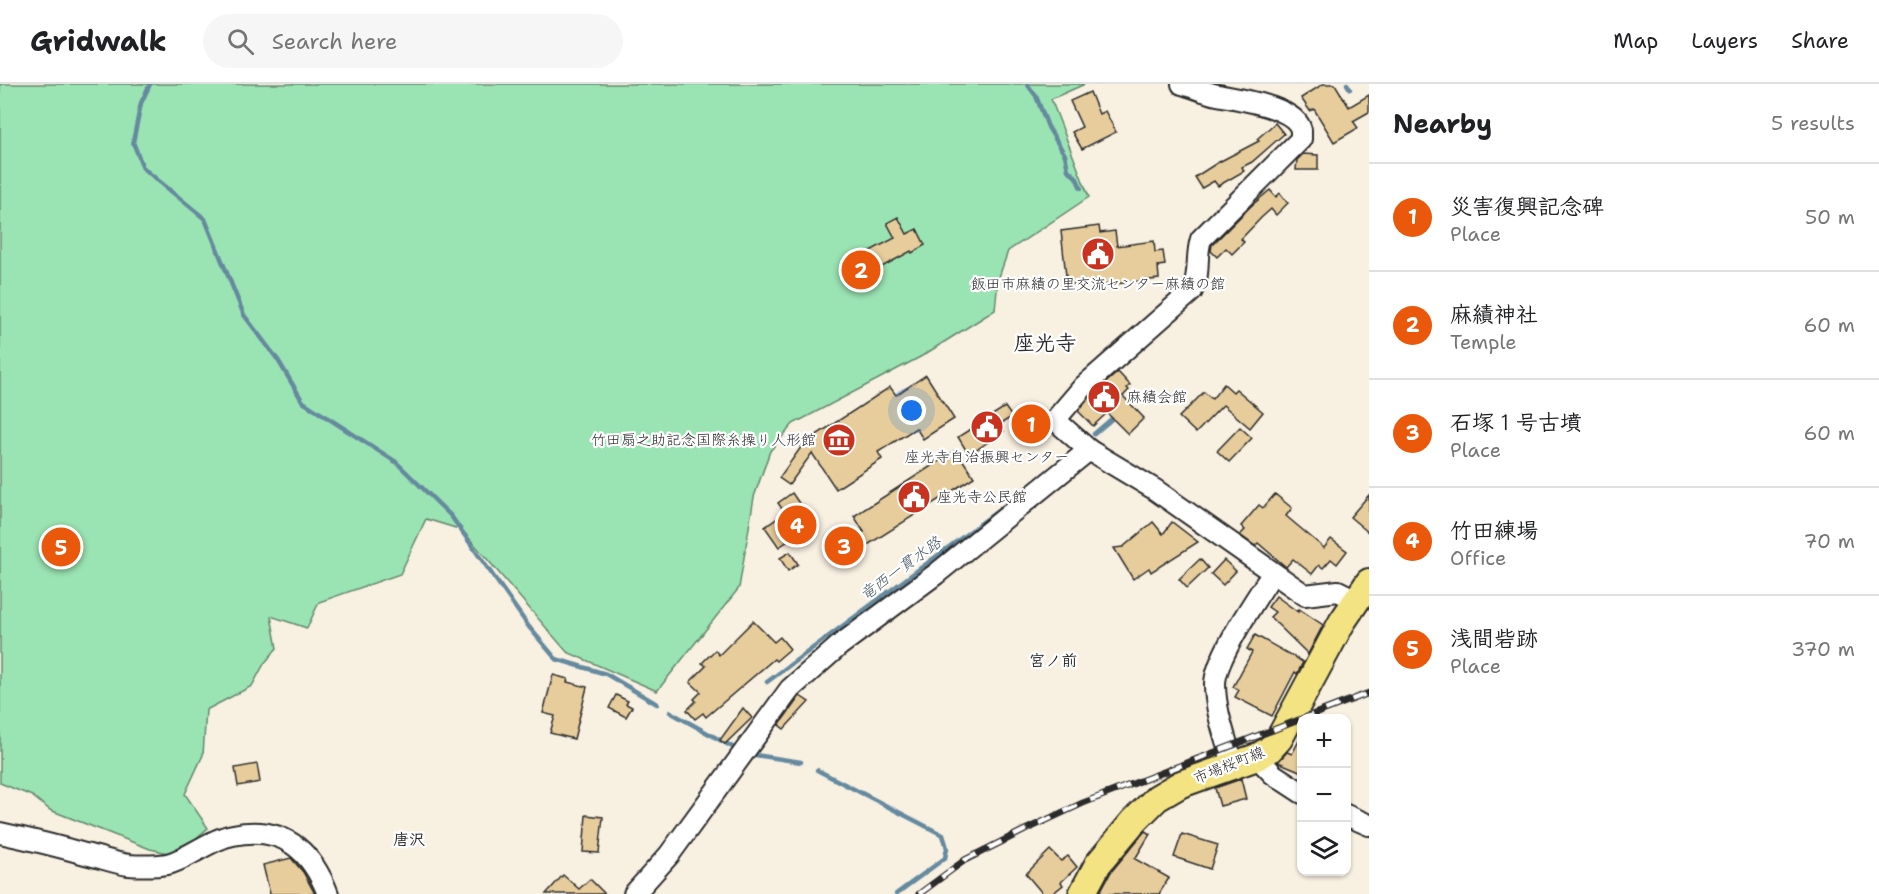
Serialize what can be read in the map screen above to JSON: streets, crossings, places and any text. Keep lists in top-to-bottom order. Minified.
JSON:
{"streets":{"main road":["市場桜町線"]},"districts":["座光寺","宮ノ前","唐沢"],"water":["竜西一貫水路"],"places":{"public building":["飯田市麻績の里交流センター麻績の館","麻績会館","座光寺自治振興センター","座光寺公民館"],"museum":["竹田扇之助記念国際糸操り人形館"]},"page":{"header":"Gridwalk","search":"Search here","nav":["Map","Layers","Share"],"heading":["Nearby","5 results"],"list":[{"mark":"1","name":"災害復興記念碑","note":"Place","value":"50 m"},{"mark":"2","name":"麻績神社","note":"Temple","value":"60 m"},{"mark":"3","name":"石塚１号古墳","note":"Place","value":"60 m"},{"mark":"4","name":"竹田練場","note":"Office","value":"70 m"},{"mark":"5","name":"浅間砦跡","note":"Place","value":"370 m"}],"pins":["2","1","4","3","5"],"map_buttons":["+","−"]}}
